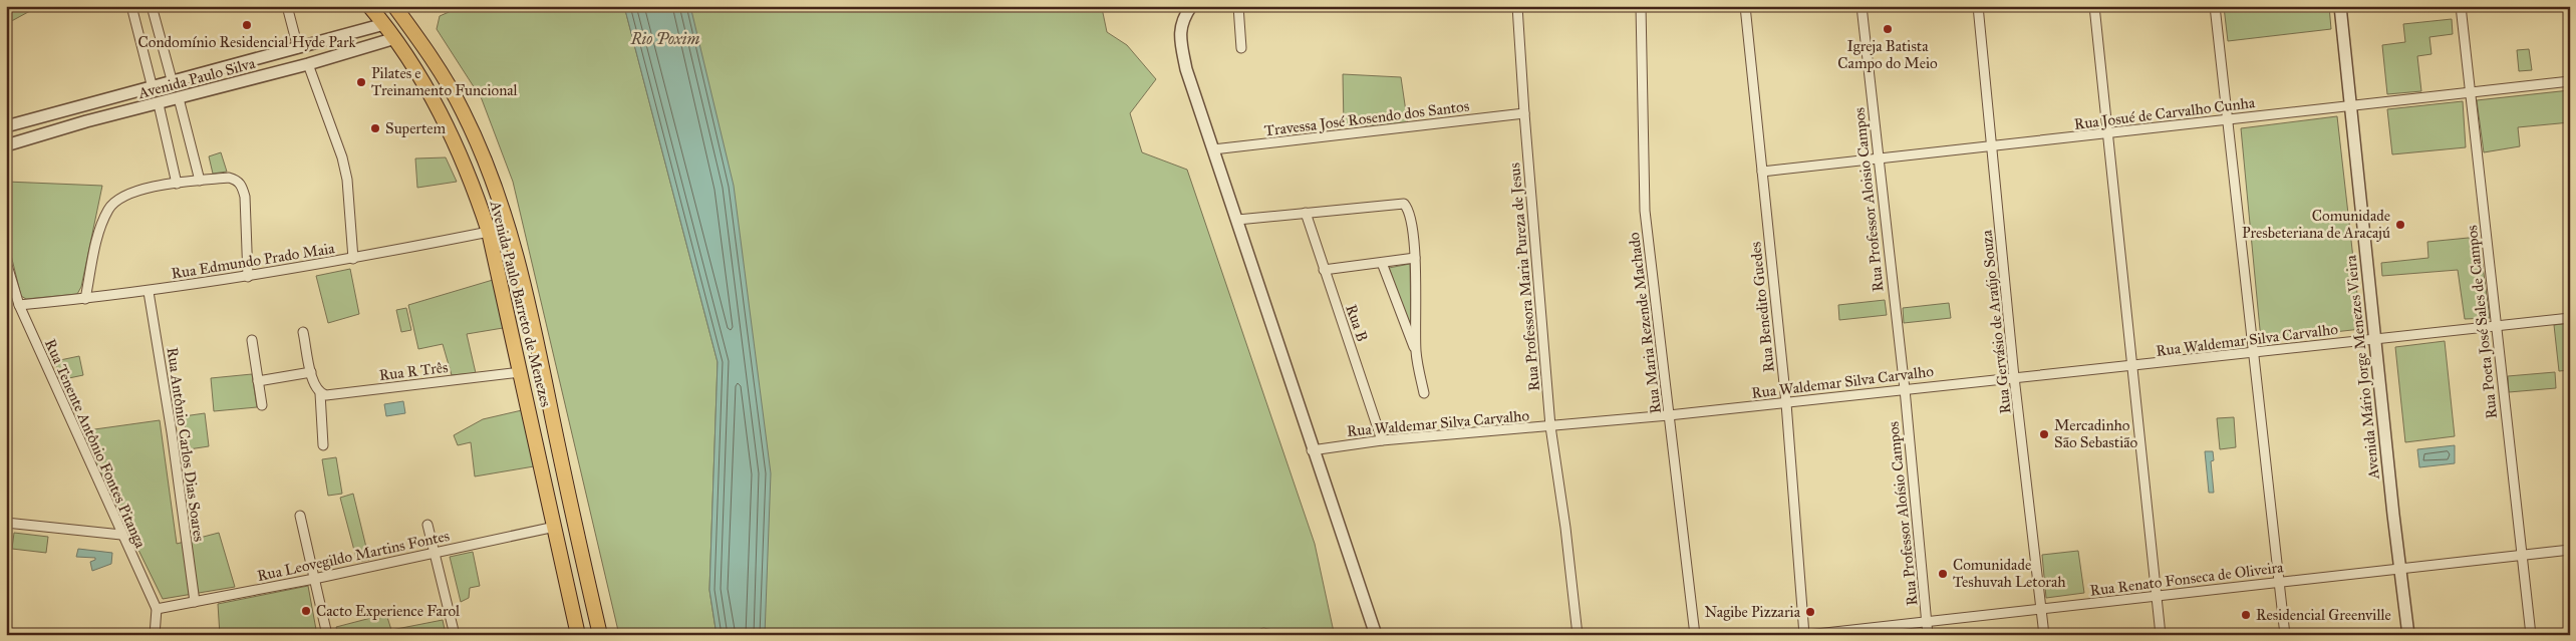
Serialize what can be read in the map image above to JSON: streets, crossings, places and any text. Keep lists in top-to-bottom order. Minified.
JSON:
{"streets":{"main road":["Avenida Paulo Barreto de Menezes"],"street":["Avenida Paulo Silva","Rua Josué de Carvalho Cunha","Travessa José Rosendo dos Santos","Rua Professor Aloisio Campos","Rua Edmundo Prado Maia","Rua Professora Maria Pureza de Jesus","Rua Benedito Guedes","Rua Gervásio de Araújo Souza","Rua Poeta José Sales de Campos","Rua B","Rua Maria Rezende Machado","Rua Waldemar Silva Carvalho","Avenida Mário Jorge Menezes Vieira","Rua R Três","Rua Tenente Antônio Fontes Pitanga","Rua Antônio Carlos Dias Soares","Rua Professor Aloísio Campos","Rua Leovegildo Martins Fontes","Rua Renato Fonseca de Oliveira"]},"crossings":[["Avenida Paulo Silva","Avenida Paulo Barreto de Menezes"],["Rua Josué de Carvalho Cunha","Rua Professor Aloisio Campos"],["Rua Josué de Carvalho Cunha","Rua Benedito Guedes"],["Rua Josué de Carvalho Cunha","Rua Gervásio de Araújo Souza"],["Rua Josué de Carvalho Cunha","Rua Poeta José Sales de Campos"],["Rua Josué de Carvalho Cunha","Avenida Mário Jorge Menezes Vieira"],["Travessa José Rosendo dos Santos","Rua Professora Maria Pureza de Jesus"],["Rua Professor Aloisio Campos","Rua Waldemar Silva Carvalho"],["Rua Professor Aloisio Campos","Rua Professor Aloísio Campos"],["Rua Edmundo Prado Maia","Avenida Paulo Barreto de Menezes"],["Rua Edmundo Prado Maia","Rua Tenente Antônio Fontes Pitanga"],["Rua Edmundo Prado Maia","Rua Antônio Carlos Dias Soares"],["Rua Professora Maria Pureza de Jesus","Rua Waldemar Silva Carvalho"],["Avenida Paulo Barreto de Menezes","Rua R Três"],["Avenida Paulo Barreto de Menezes","Rua Leovegildo Martins Fontes"],["Rua Benedito Guedes","Rua Waldemar Silva Carvalho"],["Rua Benedito Guedes","Rua Renato Fonseca de Oliveira"],["Rua Gervásio de Araújo Souza","Rua Waldemar Silva Carvalho"],["Rua Gervásio de Araújo Souza","Rua Renato Fonseca de Oliveira"],["Rua Poeta José Sales de Campos","Rua Waldemar Silva Carvalho"],["Rua Poeta José Sales de Campos","Rua Renato Fonseca de Oliveira"],["Rua B","Rua Waldemar Silva Carvalho"],["Rua Maria Rezende Machado","Rua Waldemar Silva Carvalho"],["Rua Waldemar Silva Carvalho","Avenida Mário Jorge Menezes Vieira"],["Rua Waldemar Silva Carvalho","Rua Professor Aloísio Campos"],["Avenida Mário Jorge Menezes Vieira","Rua Renato Fonseca de Oliveira"],["Rua Tenente Antônio Fontes Pitanga","Rua Leovegildo Martins Fontes"],["Rua Antônio Carlos Dias Soares","Rua Leovegildo Martins Fontes"],["Rua Professor Aloísio Campos","Rua Renato Fonseca de Oliveira"]],"water":["Rio Poxim"],"places":["Condomínio Residencial Hyde Park","Igreja Batista Campo do Meio","Pilates e Treinamento Funcional","Supertem","Comunidade Presbeteriana de Aracajú","Mercadinho São Sebastião","Comunidade Teshuvah Letorah","Cacto Experience Farol","Nagibe Pizzaria","Residencial Greenville"]}
